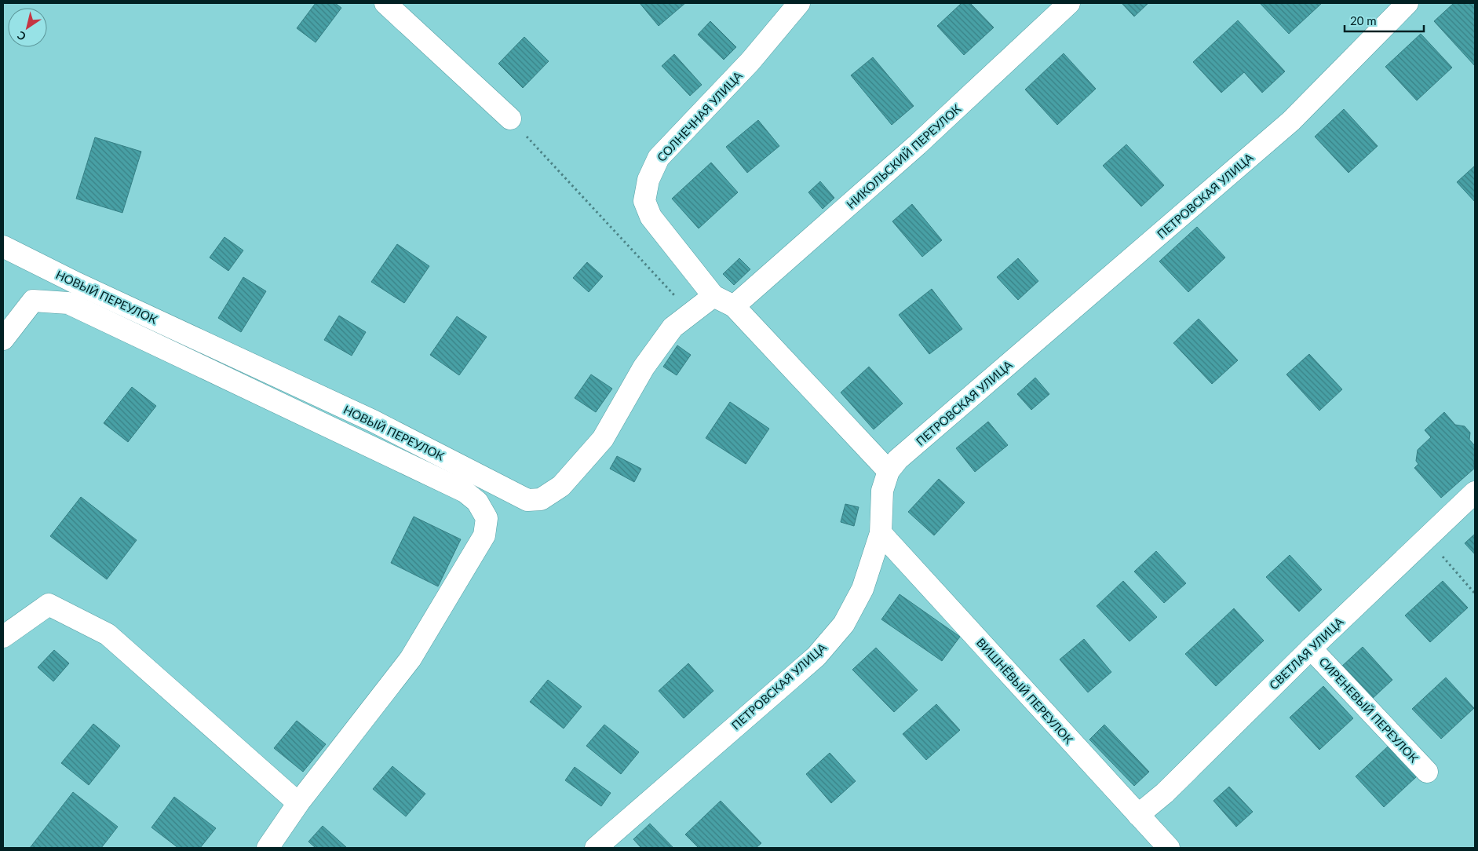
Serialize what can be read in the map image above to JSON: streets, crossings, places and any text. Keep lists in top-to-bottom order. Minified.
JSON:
{"streets":{"street":["СОЛНЕЧНАЯ УЛИЦА","НИКОЛЬСКИЙ ПЕРЕУЛОК","ПЕТРОВСКАЯ УЛИЦА","НОВЫЙ ПЕРЕУЛОК","СВЕТЛАЯ УЛИЦА","ВИШНЁВЫЙ ПЕРЕУЛОК","СИРЕНЕВЫЙ ПЕРЕУЛОК"]},"crossings":[["СОЛНЕЧНАЯ УЛИЦА","НОВЫЙ ПЕРЕУЛОК"],["ПЕТРОВСКАЯ УЛИЦА","ВИШНЁВЫЙ ПЕРЕУЛОК"],["СВЕТЛАЯ УЛИЦА","ВИШНЁВЫЙ ПЕРЕУЛОК"],["СВЕТЛАЯ УЛИЦА","СИРЕНЕВЫЙ ПЕРЕУЛОК"]],"scale_bar":"20 m","north":"bottom left"}
